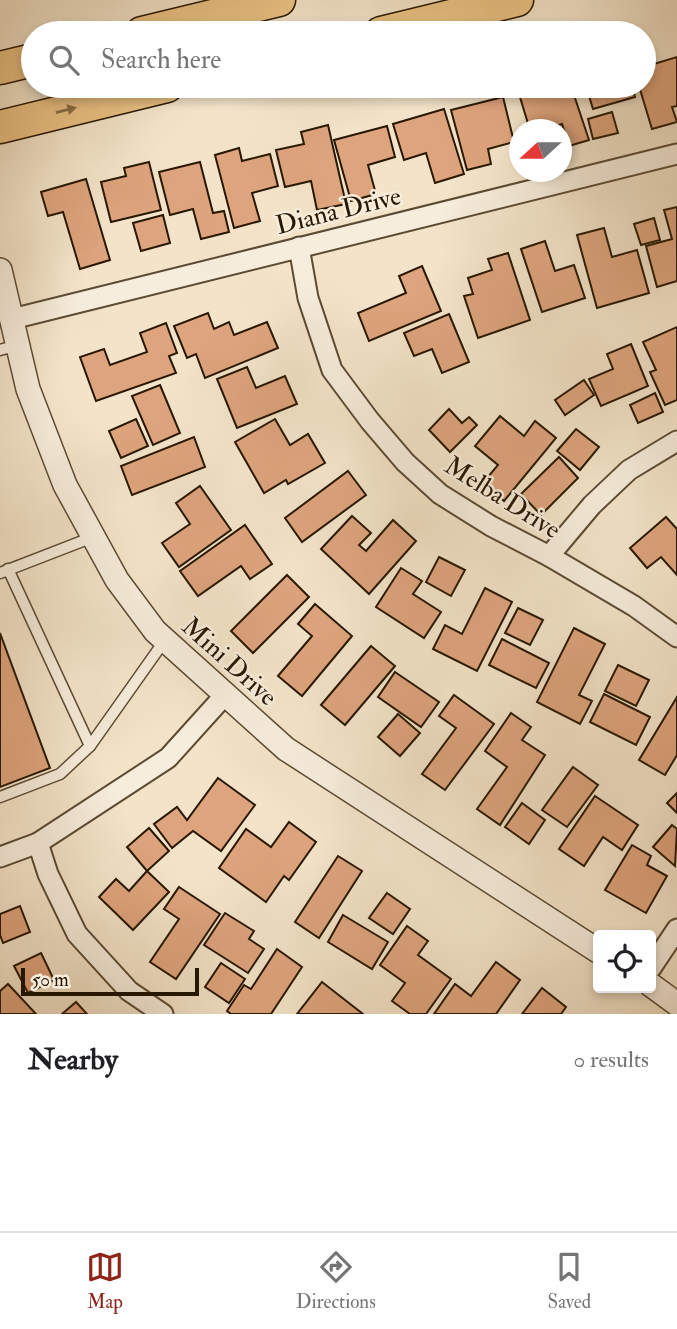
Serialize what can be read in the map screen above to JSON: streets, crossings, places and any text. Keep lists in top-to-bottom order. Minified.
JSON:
{"streets":{"street":["Diana Drive","Melba Drive","Mini Drive"]},"crossings":[["Diana Drive","Melba Drive"],["Diana Drive","Mini Drive"]],"scale_bar":"50 m","north":"left","page":{"search":"Search here","scale":"50 m","heading":["Nearby","0 results"],"nav":["Map","Directions","Saved"]}}
